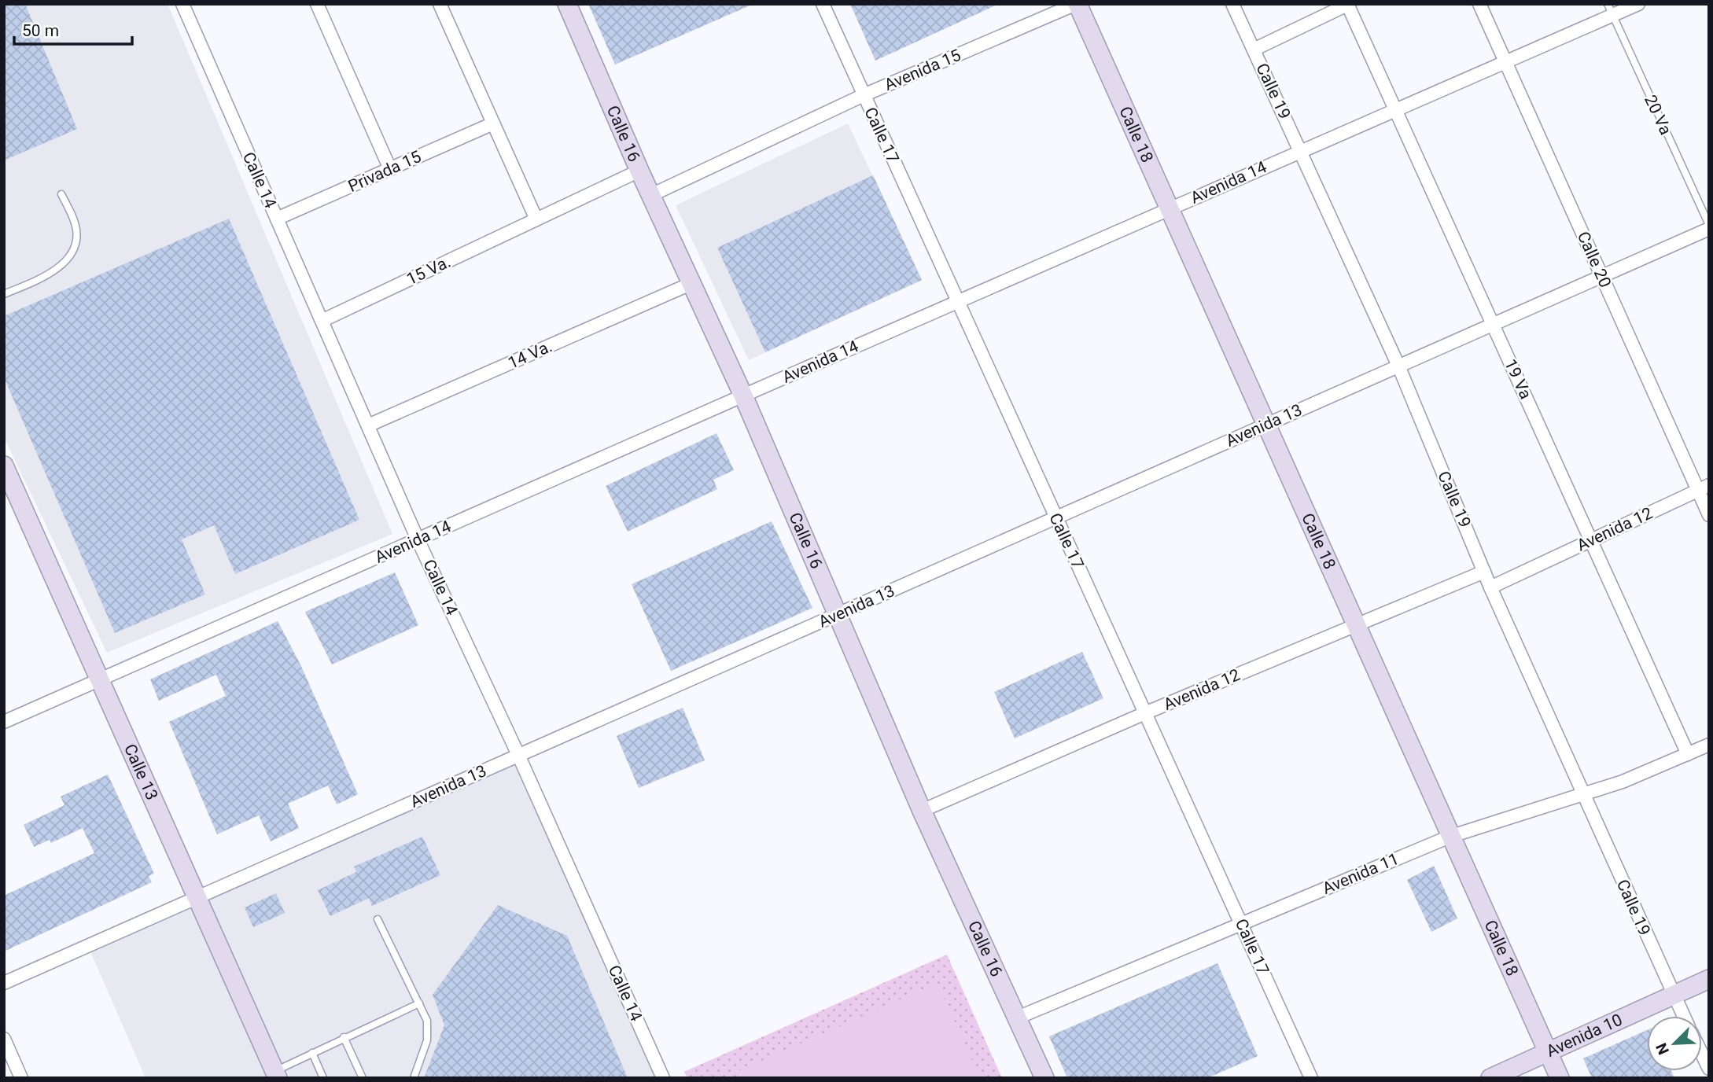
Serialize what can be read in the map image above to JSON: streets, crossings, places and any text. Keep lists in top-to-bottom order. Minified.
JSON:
{"streets":{"street":["Avenida 15","Calle 19","Calle 16","Calle 18","Calle 17","Privada 15","Calle 14","Avenida 14","Calle 20","15 Va.","14 Va.","19 Va","Avenida 13","Avenida 12","Calle 13","Avenida 11","Avenida 10"],"lane":["20 Va"]},"crossings":[["Avenida 15","Calle 16"],["Avenida 15","Calle 18"],["Avenida 15","Calle 17"],["Calle 19","Avenida 14"],["Calle 19","Avenida 13"],["Calle 19","Avenida 12"],["Calle 19","Avenida 11"],["Calle 19","Avenida 10"],["20 Va","Avenida 14"],["20 Va","Avenida 13"],["Calle 16","Avenida 14"],["Calle 16","15 Va."],["Calle 16","14 Va."],["Calle 16","Avenida 13"],["Calle 16","Avenida 12"],["Calle 16","Avenida 11"],["Calle 18","Avenida 14"],["Calle 18","Avenida 13"],["Calle 18","Avenida 12"],["Calle 18","Avenida 11"],["Calle 18","Avenida 10"],["Calle 17","Avenida 14"],["Calle 17","Avenida 13"],["Calle 17","Avenida 12"],["Calle 17","Avenida 11"],["Privada 15","Calle 14"],["Calle 14","Avenida 14"],["Calle 14","15 Va."],["Calle 14","14 Va."],["Calle 14","Avenida 13"],["Avenida 14","Calle 20"],["Avenida 14","19 Va"],["Avenida 14","Calle 13"],["Calle 20","Avenida 13"],["Calle 20","Avenida 12"],["19 Va","Avenida 13"],["19 Va","Avenida 12"],["19 Va","Avenida 11"],["Avenida 13","Calle 13"]],"scale_bar":"50 m","north":"bottom left"}
